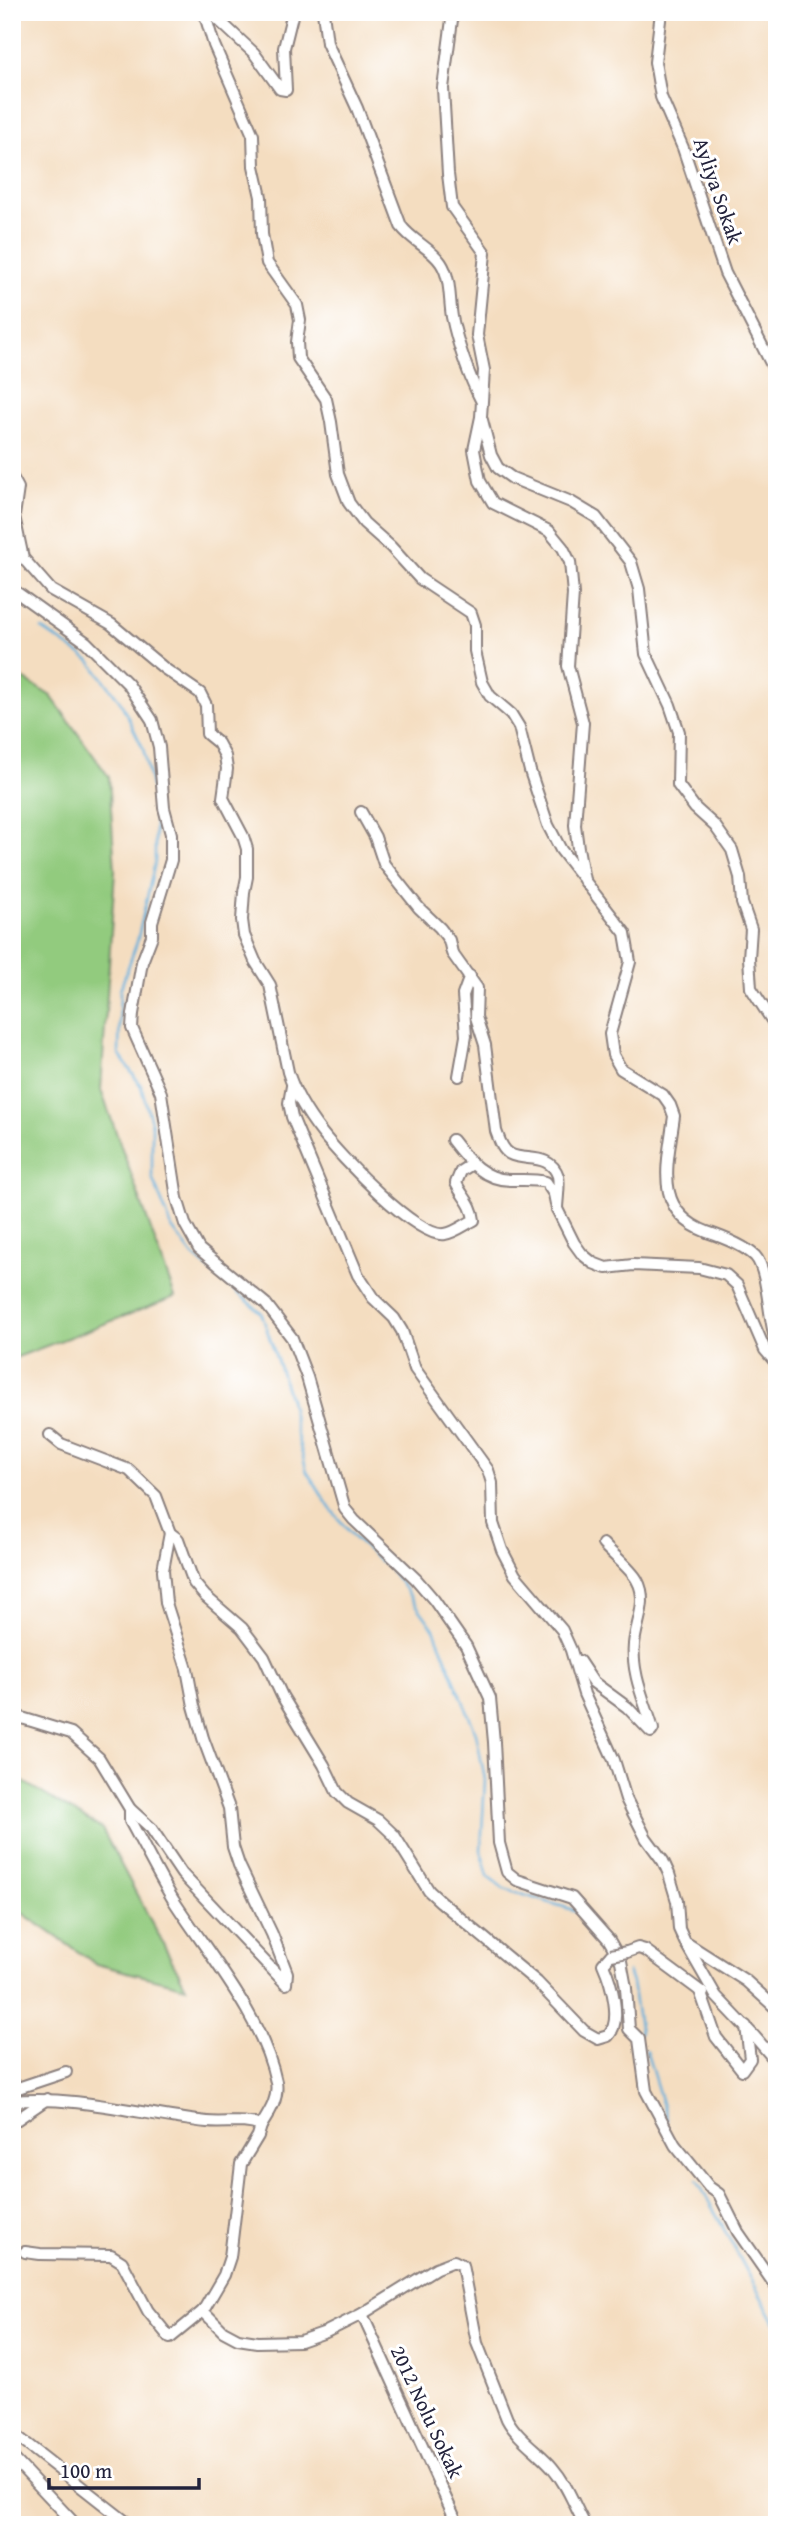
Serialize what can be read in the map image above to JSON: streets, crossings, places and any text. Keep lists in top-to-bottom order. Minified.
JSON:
{"streets":{"street":["Ayliya Sokak","2012 Nolu Sokak"]},"scale_bar":"100 m"}
